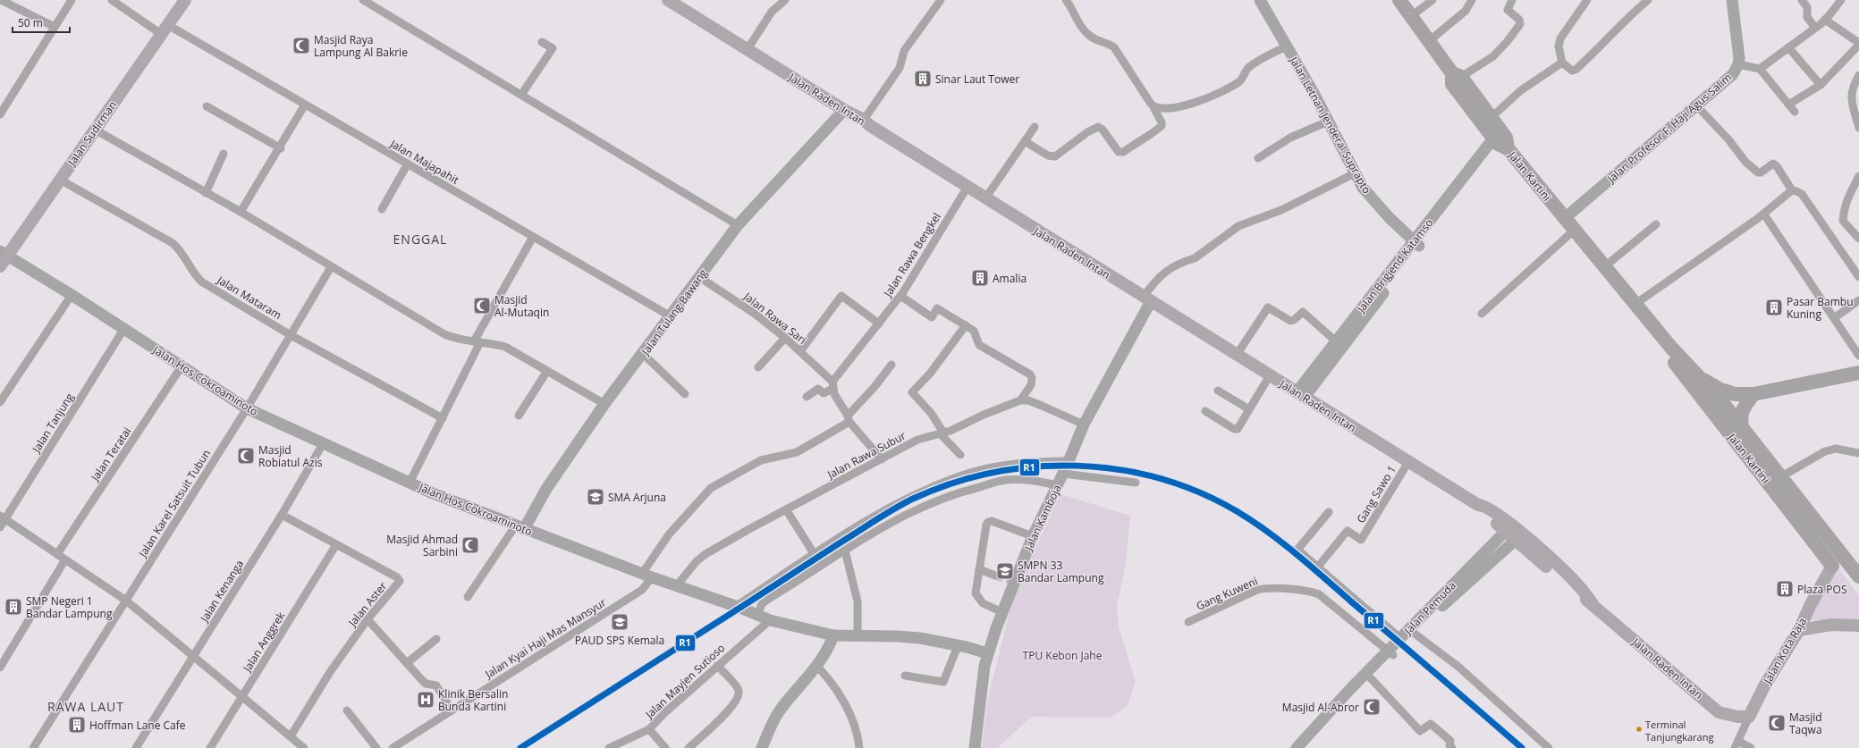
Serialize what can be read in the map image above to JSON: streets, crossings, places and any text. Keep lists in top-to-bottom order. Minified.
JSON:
{"streets":{"highway":["Jalan Kartini"],"main road":["Jalan Raden Intan","Jalan Sudirman","Jalan Kota Raja"],"street":["Jalan Letnan Jenderal Suprapto","Jalan Profesor F. Haji Agus Salim","Jalan Majapahit","Jalan Rawa Bengkel","Jalan Brigjend Katamso","Jalan Mataram","Jalan Tulang Bawang","Jalan Rawa Sari","Jalan Hos Cokroaminoto","Jalan Tanjung","Jalan Teratai","Jalan Rawa Subur","Gang Sawo 1","Jalan Karel Satsuit Tubun","Jalan Kamboja","Jalan Kenanga","Gang Kuweni","Jalan Aster","Jalan Pemuda","Jalan Kyai Haji Mas Mansyur","Jalan Anggrek","Jalan Mayjen Sutioso"]},"crossings":[["Jalan Raden Intan","Jalan Rawa Bengkel"],["Jalan Raden Intan","Jalan Brigjend Katamso"],["Jalan Raden Intan","Jalan Tulang Bawang"],["Jalan Raden Intan","Gang Sawo 1"],["Jalan Raden Intan","Jalan Kamboja"],["Jalan Raden Intan","Jalan Pemuda"],["Jalan Raden Intan","Jalan Kota Raja"],["Jalan Letnan Jenderal Suprapto","Jalan Brigjend Katamso"],["Jalan Profesor F. Haji Agus Salim","Jalan Kartini"],["Jalan Sudirman","Jalan Majapahit"],["Jalan Sudirman","Jalan Mataram"],["Jalan Sudirman","Jalan Hos Cokroaminoto"],["Jalan Majapahit","Jalan Tulang Bawang"],["Jalan Kartini","Jalan Brigjend Katamso"],["Jalan Kartini","Jalan Kota Raja"],["Jalan Rawa Bengkel","Jalan Rawa Sari"],["Jalan Mataram","Jalan Karel Satsuit Tubun"],["Jalan Tulang Bawang","Jalan Rawa Sari"],["Jalan Tulang Bawang","Jalan Hos Cokroaminoto"],["Jalan Hos Cokroaminoto","Jalan Tanjung"],["Jalan Hos Cokroaminoto","Jalan Teratai"],["Jalan Hos Cokroaminoto","Jalan Rawa Subur"],["Jalan Hos Cokroaminoto","Jalan Karel Satsuit Tubun"],["Jalan Hos Cokroaminoto","Jalan Kamboja"],["Jalan Hos Cokroaminoto","Jalan Kenanga"],["Jalan Hos Cokroaminoto","Jalan Kyai Haji Mas Mansyur"],["Jalan Hos Cokroaminoto","Jalan Mayjen Sutioso"],["Jalan Kenanga","Jalan Aster"],["Gang Kuweni","Jalan Pemuda"],["Jalan Aster","Jalan Anggrek"]],"districts":["ENGGAL","RAWA LAUT"],"parks":["TPU Kebon Jahe"],"places":{"mosque":["Masjid Raya Lampung Al Bakrie","Masjid Al-Mutaqin","Masjid Robiatul Azis","Masjid Ahmad Sarbini","Masjid Al-Abror","Masjid Taqwa"],"building":["Sinar Laut Tower","Amalia","Pasar Bambu Kuning","Plaza POS","SMP Negeri 1 Bandar Lampung","Hoffman Lane Cafe"],"school or university":["SMA Arjuna","SMPN 33 Bandar Lampung","PAUD SPS Kemala"],"hospital":["Klinik Bersalin Bunda Kartini"],"other":["Terminal Tanjungkarang"]},"lines":["transit line R1"],"scale_bar":"50 m"}
